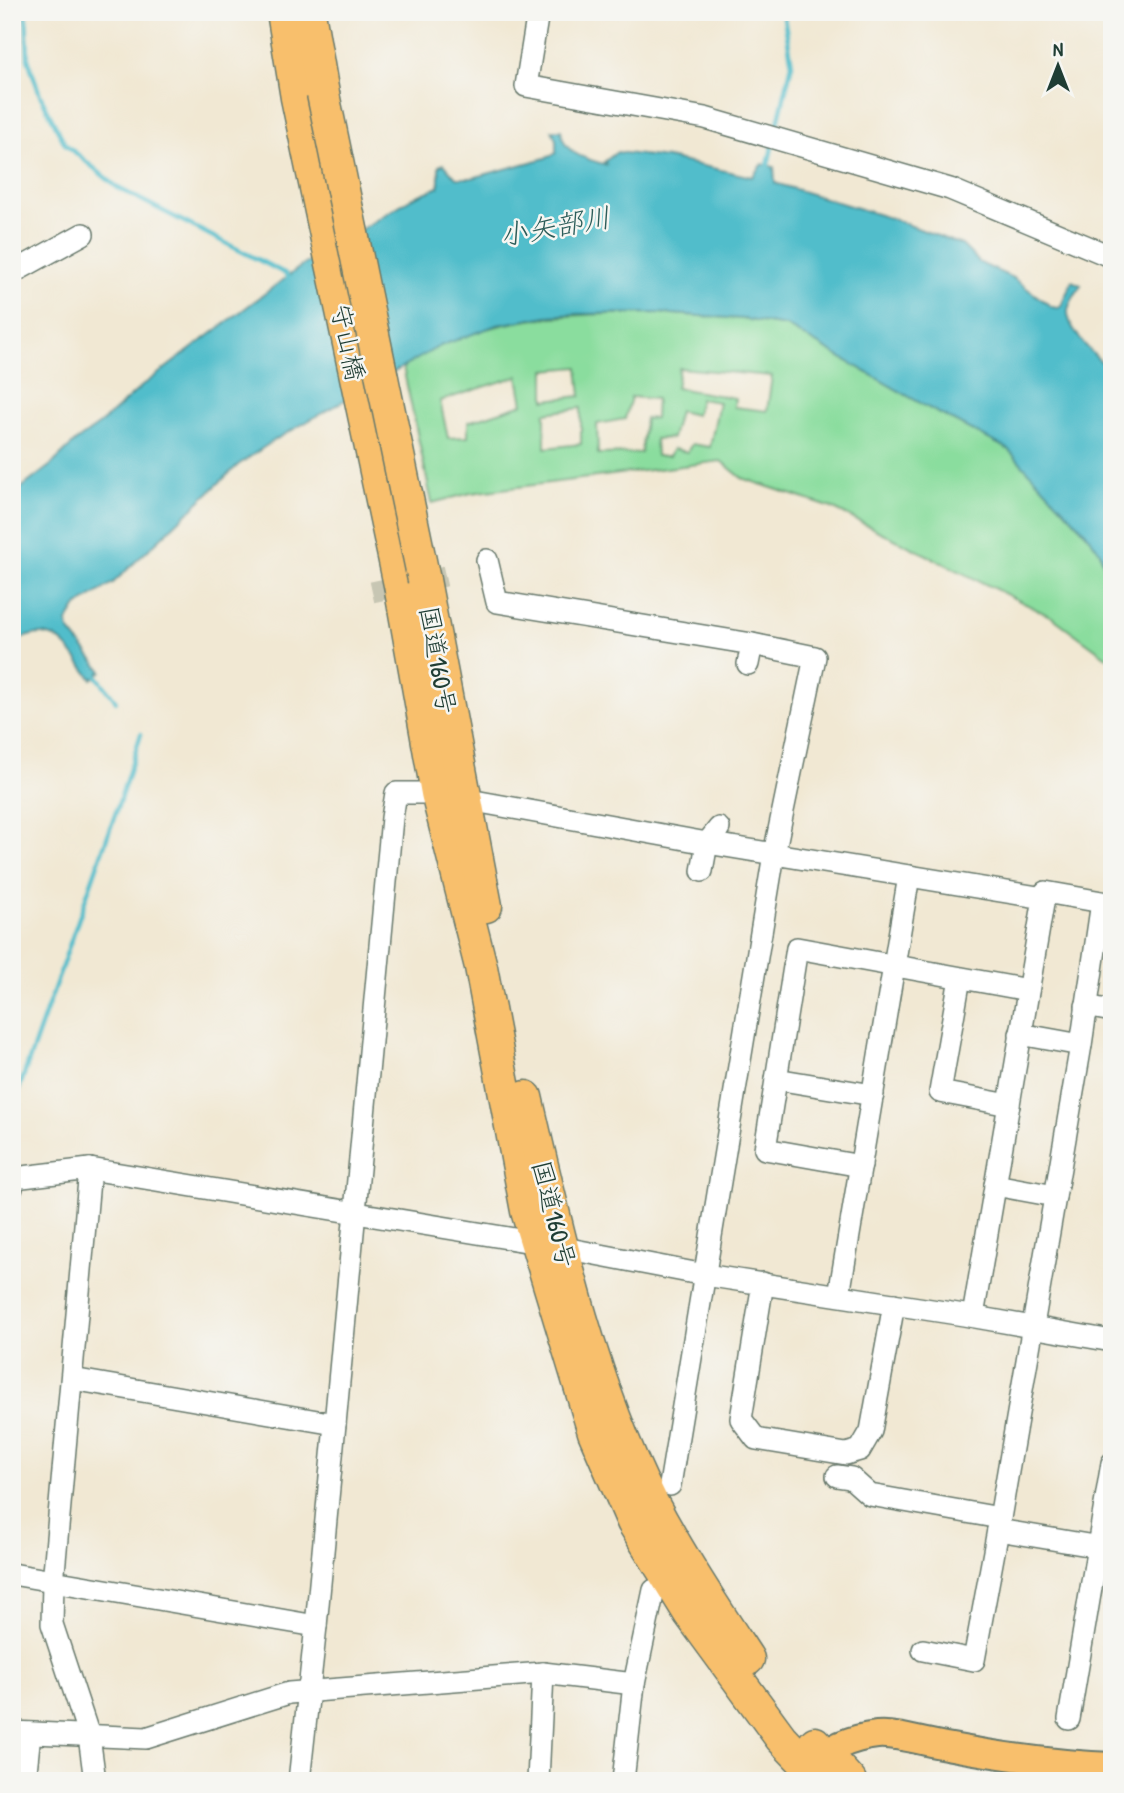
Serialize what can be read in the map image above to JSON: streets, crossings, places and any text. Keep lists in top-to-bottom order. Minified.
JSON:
{"streets":{"highway":["守山橋","国道160号"]},"crossings":[["守山橋","国道160号"]],"water":["小矢部川"],"north":"top"}
